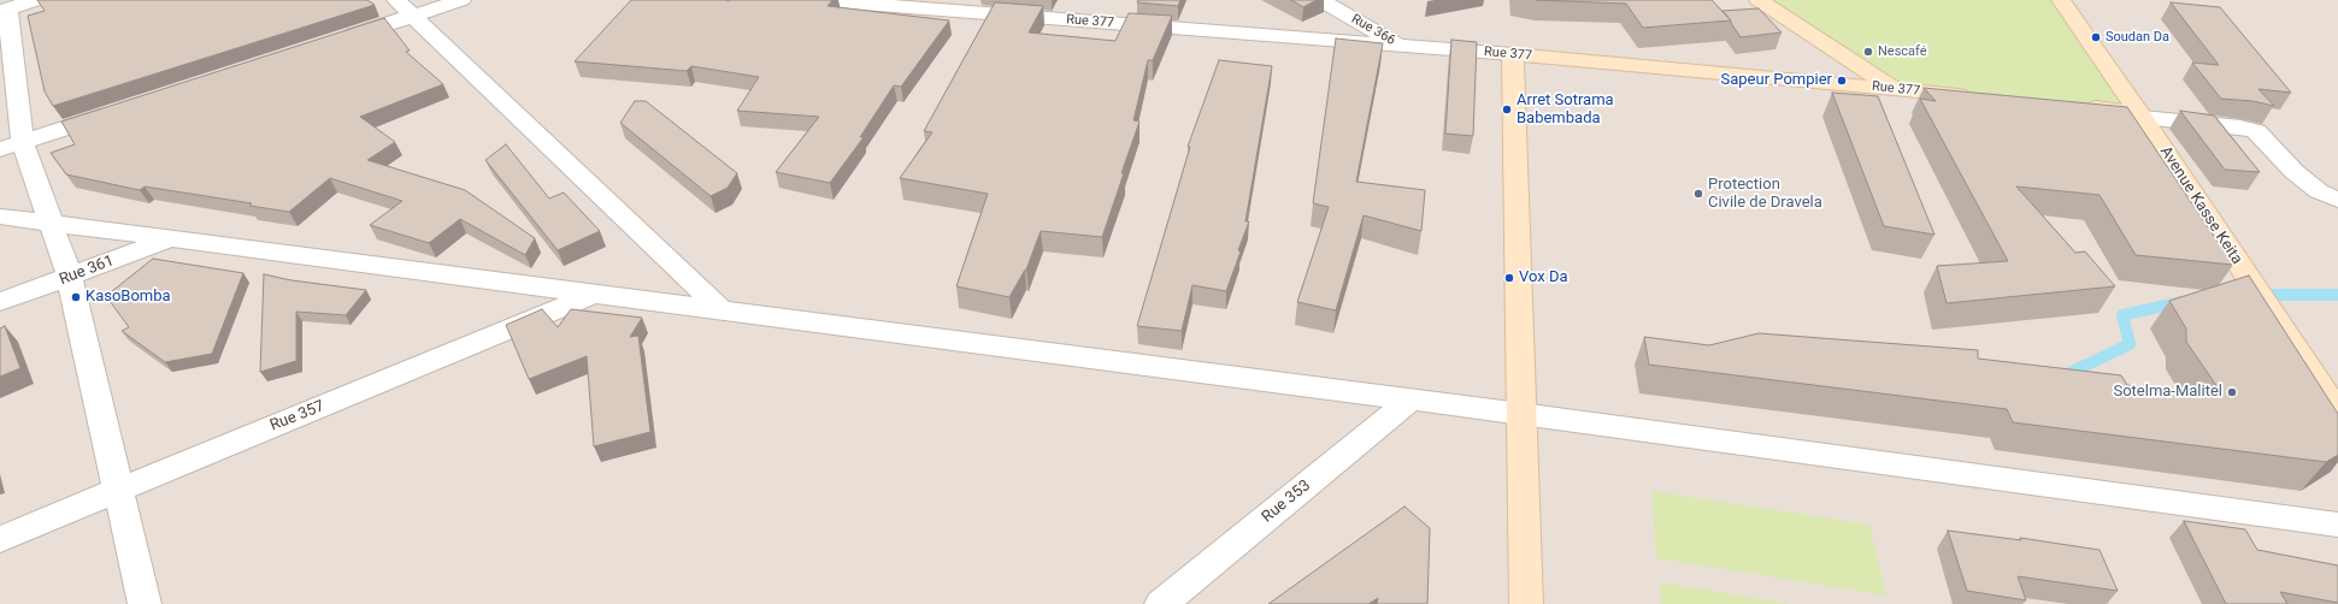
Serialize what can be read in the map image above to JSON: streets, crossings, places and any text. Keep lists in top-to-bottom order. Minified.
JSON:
{"streets":{"main road":["Rue 377","Avenue Kasse Keita"],"street":["Rue 366","Rue 361","Rue 357","Rue 353"]},"crossings":[["Rue 377","Rue 366"]],"places":["Soudan Da","Nescafé","Sapeur Pompier","Arret Sotrama Babembada","Protection Civile de Dravela","Vox Da","KasoBomba","Sotelma-Malitel"]}
